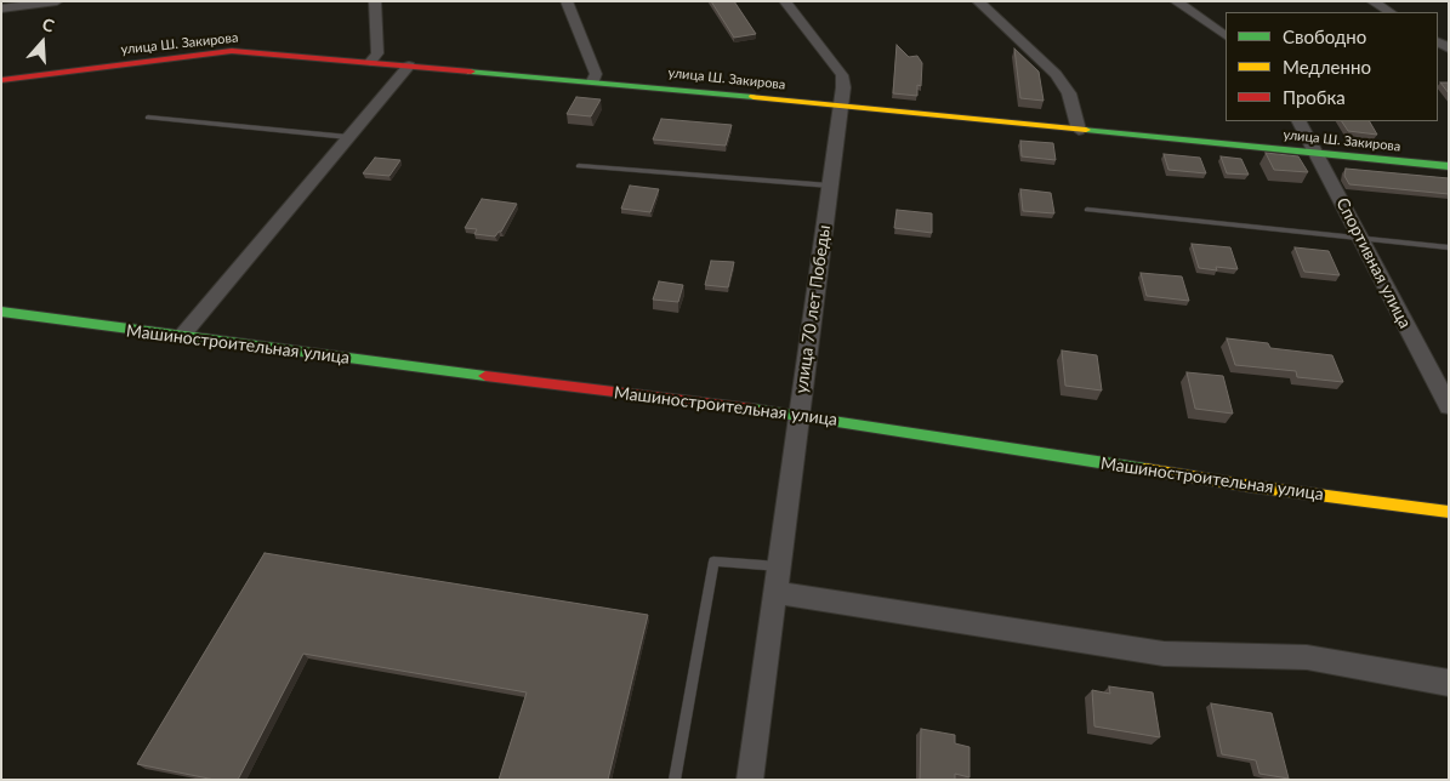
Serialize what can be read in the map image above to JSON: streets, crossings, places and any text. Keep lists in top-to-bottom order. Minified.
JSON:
{"streets":{"street":["улица Ш. Закирова","Спортивная улица","улица 70 лет Победы","Машиностроительная улица"]},"crossings":[["улица Ш. Закирова","Спортивная улица"],["улица Ш. Закирова","улица 70 лет Победы"],["улица 70 лет Победы","Машиностроительная улица"]],"legend":["Свободно","Медленно","Пробка"],"north":"top"}
